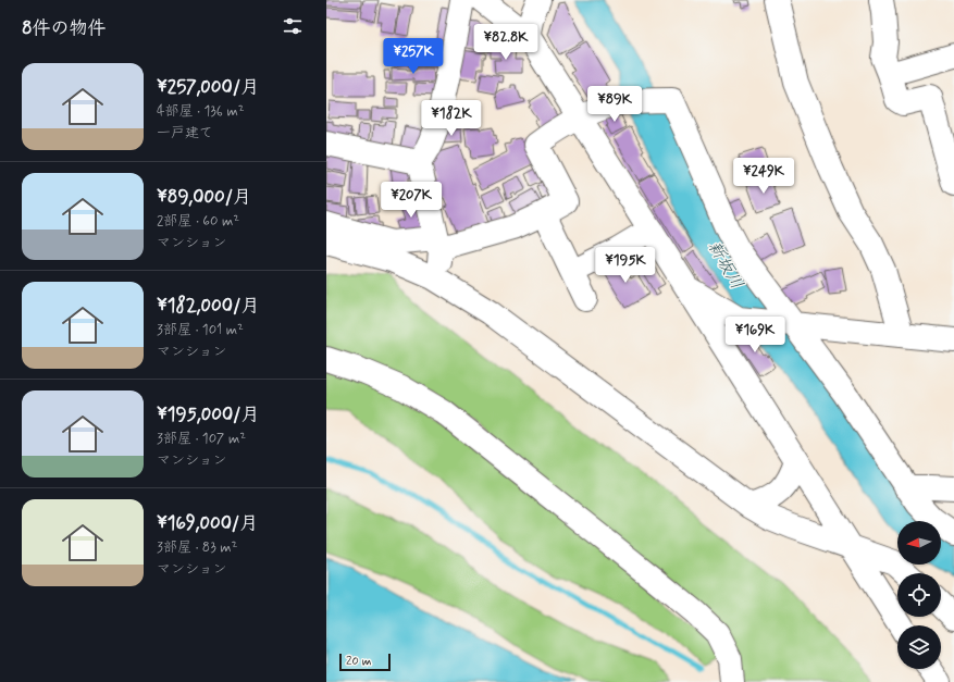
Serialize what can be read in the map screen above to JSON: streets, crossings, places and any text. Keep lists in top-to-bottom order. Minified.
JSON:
{"water":["新坂川"],"scale_bar":"20 m","north":"left","page":{"heading":"8件の物件","price":["¥82.8K","¥257K","¥89K","¥182K","¥249K","¥207K","¥195K","¥169K"],"list":[{"name":"¥257,000/月","note":"4部屋 · 136 m² · 一戸建て"},{"name":"¥89,000/月","note":"2部屋 · 60 m² · マンション"},{"name":"¥182,000/月","note":"3部屋 · 101 m² · マンション"},{"name":"¥195,000/月","note":"3部屋 · 107 m² · マンション"},{"name":"¥169,000/月","note":"3部屋 · 83 m² · マンション"}],"scale":"20 m"}}
